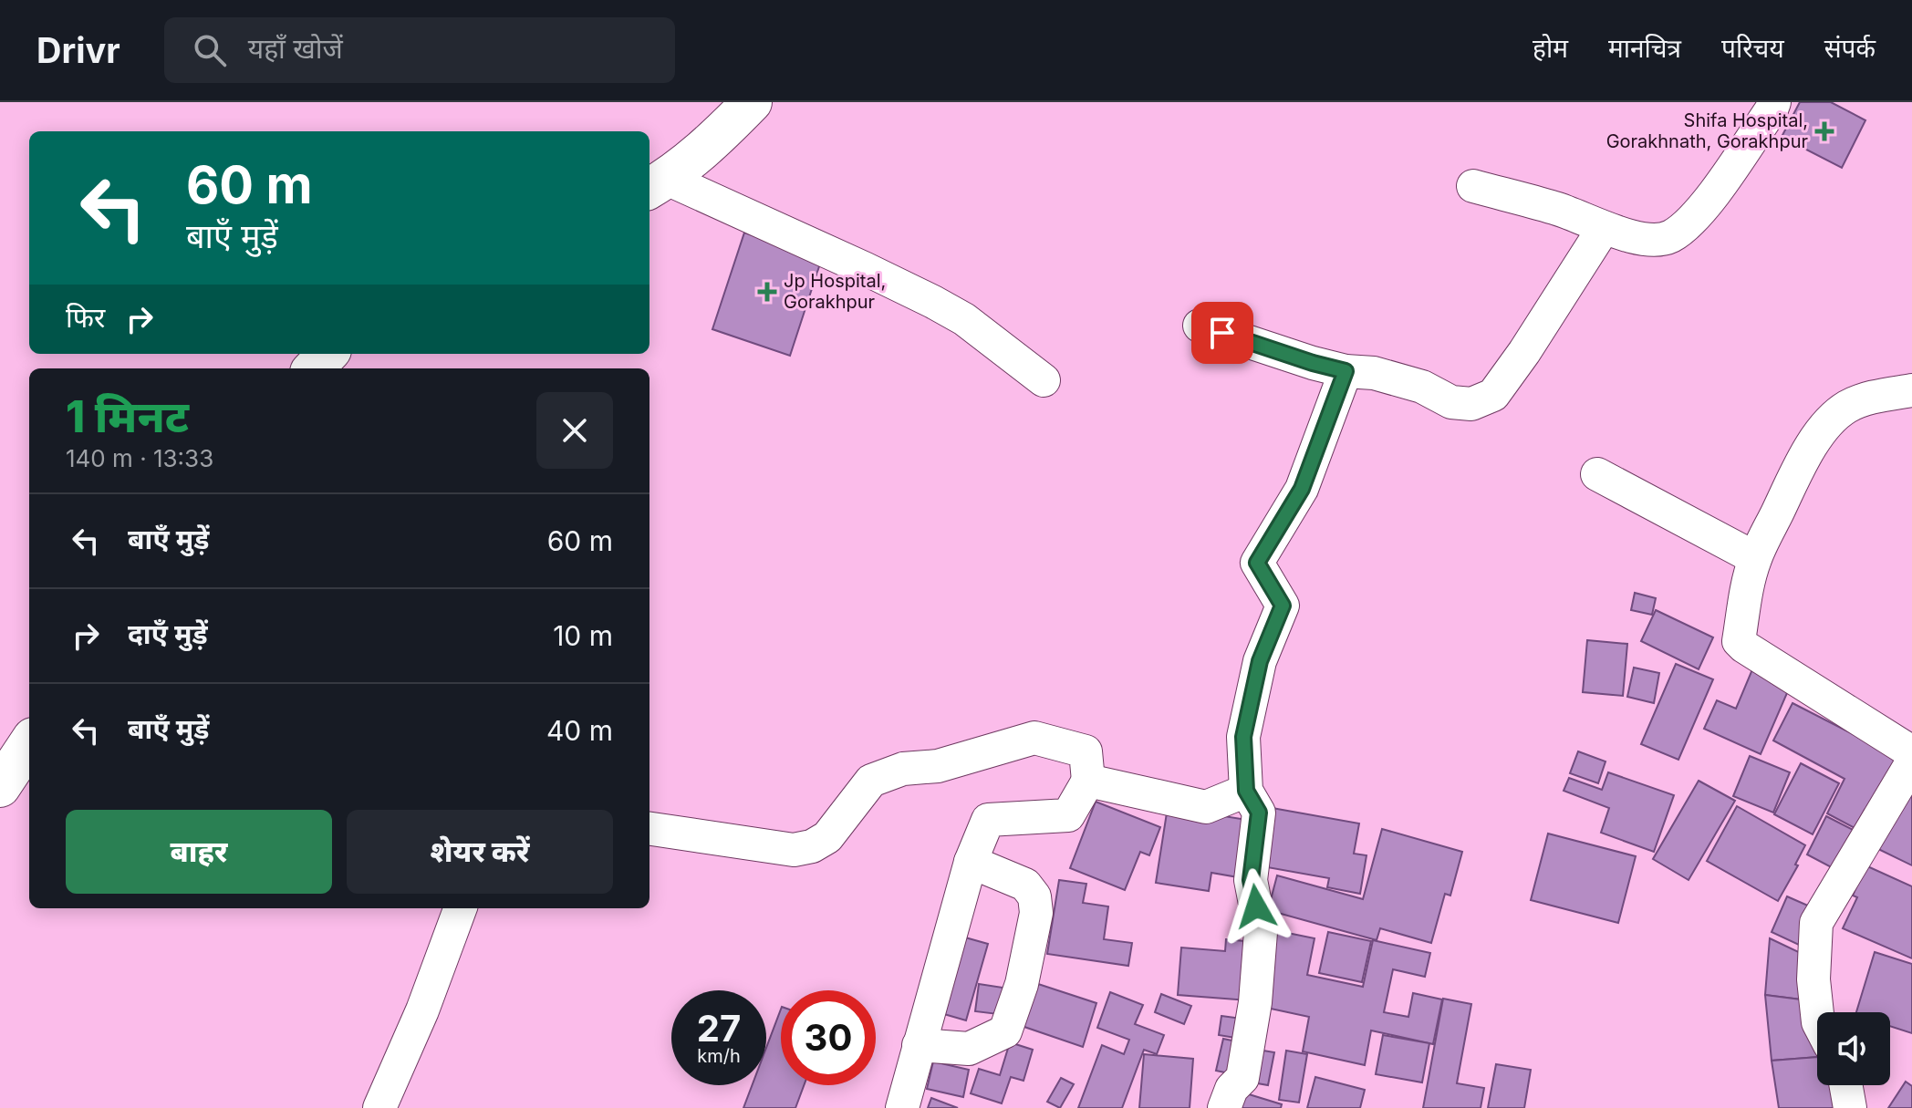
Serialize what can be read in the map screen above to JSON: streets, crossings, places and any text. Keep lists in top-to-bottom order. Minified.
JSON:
{"places":{"health":["Shifa Hospital, Gorakhnath, Gorakhpur","Jp Hospital, Gorakhpur"]},"page":{"header":"Drivr","search":"यहाँ खोजें","nav":["होम","मानचित्र","परिचय","संपर्क"],"turn":["60 m","बाएँ मुड़ें"],"then":"फिर","heading":["1 मिनट","140 m · 13:33"],"list":[{"name":"बाएँ मुड़ें","value":"60 m"},{"name":"दाएँ मुड़ें","value":"10 m"},{"name":"बाएँ मुड़ें","value":"40 m"}],"buttons":["बाहर","शेयर करें"],"speed":"27 km/h","limit":"30"}}
